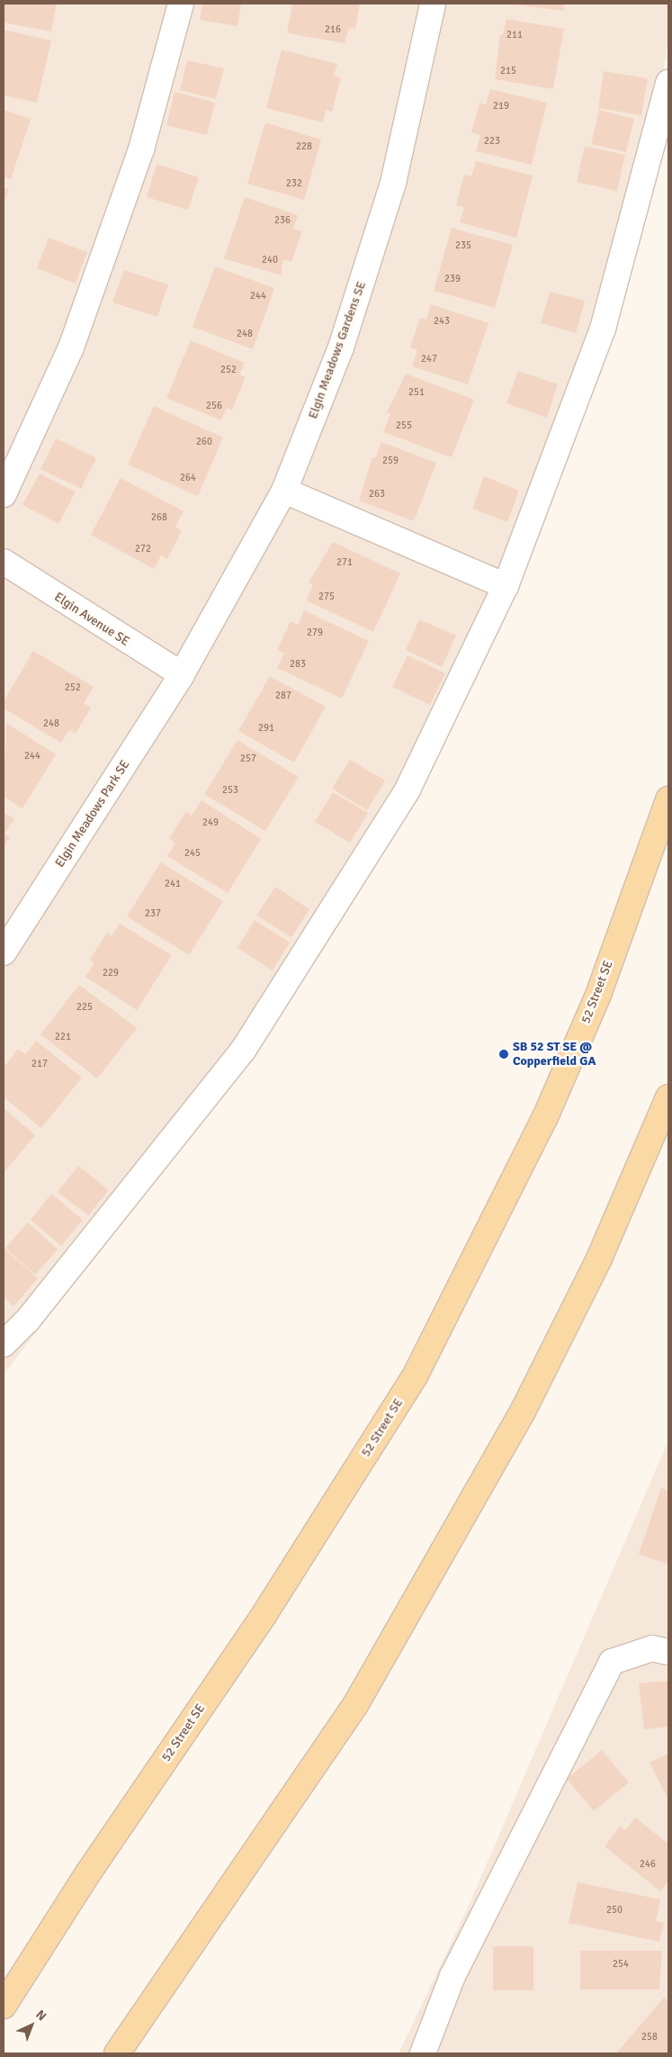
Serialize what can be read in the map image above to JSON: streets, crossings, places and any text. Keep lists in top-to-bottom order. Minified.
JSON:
{"streets":{"main road":["52 Street SE"],"street":["Elgin Meadows Gardens SE","Elgin Avenue SE","Elgin Meadows Park SE"]},"crossings":[["Elgin Meadows Gardens SE","Elgin Avenue SE"],["Elgin Meadows Gardens SE","Elgin Meadows Park SE"],["Elgin Avenue SE","Elgin Meadows Park SE"]],"places":["SB 52 ST SE @ Copperfield GA"],"house_numbers":["216","211","215","219","223","228","232","236","235","240","239","244","243","248","247","252","251","256","255","260","259","264","263","268","272","271","275","279","283","252","287","248","291","244","257","253","249","245","241","237","229","225","221","217","246","250","254","258"],"north":"top right"}
